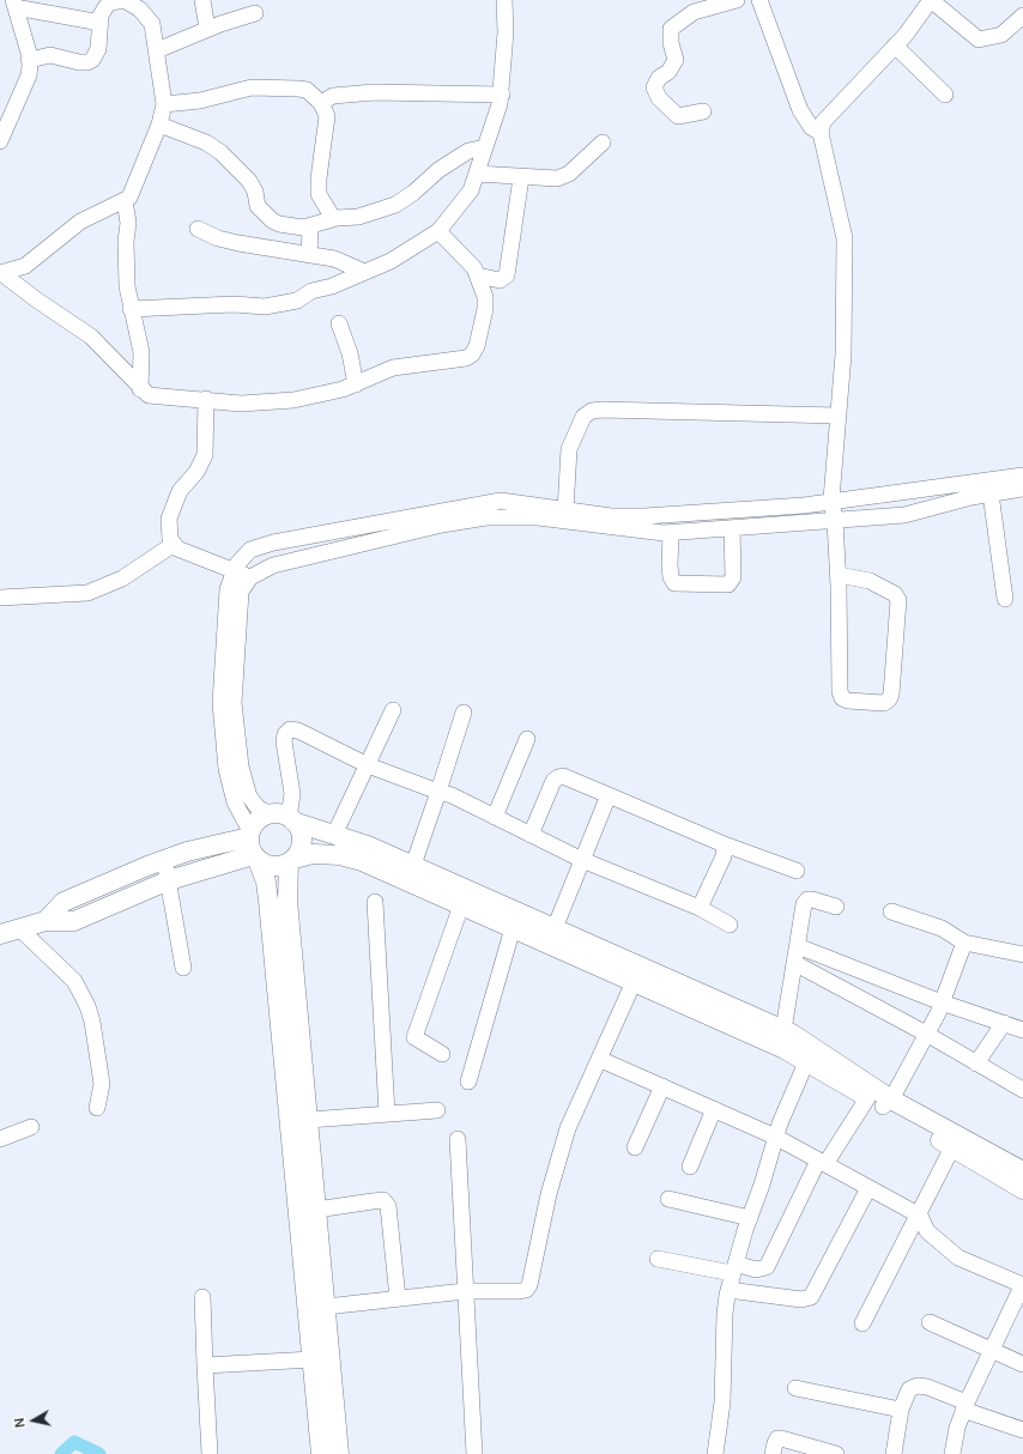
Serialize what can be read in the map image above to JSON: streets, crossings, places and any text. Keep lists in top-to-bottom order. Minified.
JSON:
{"north":"left"}
